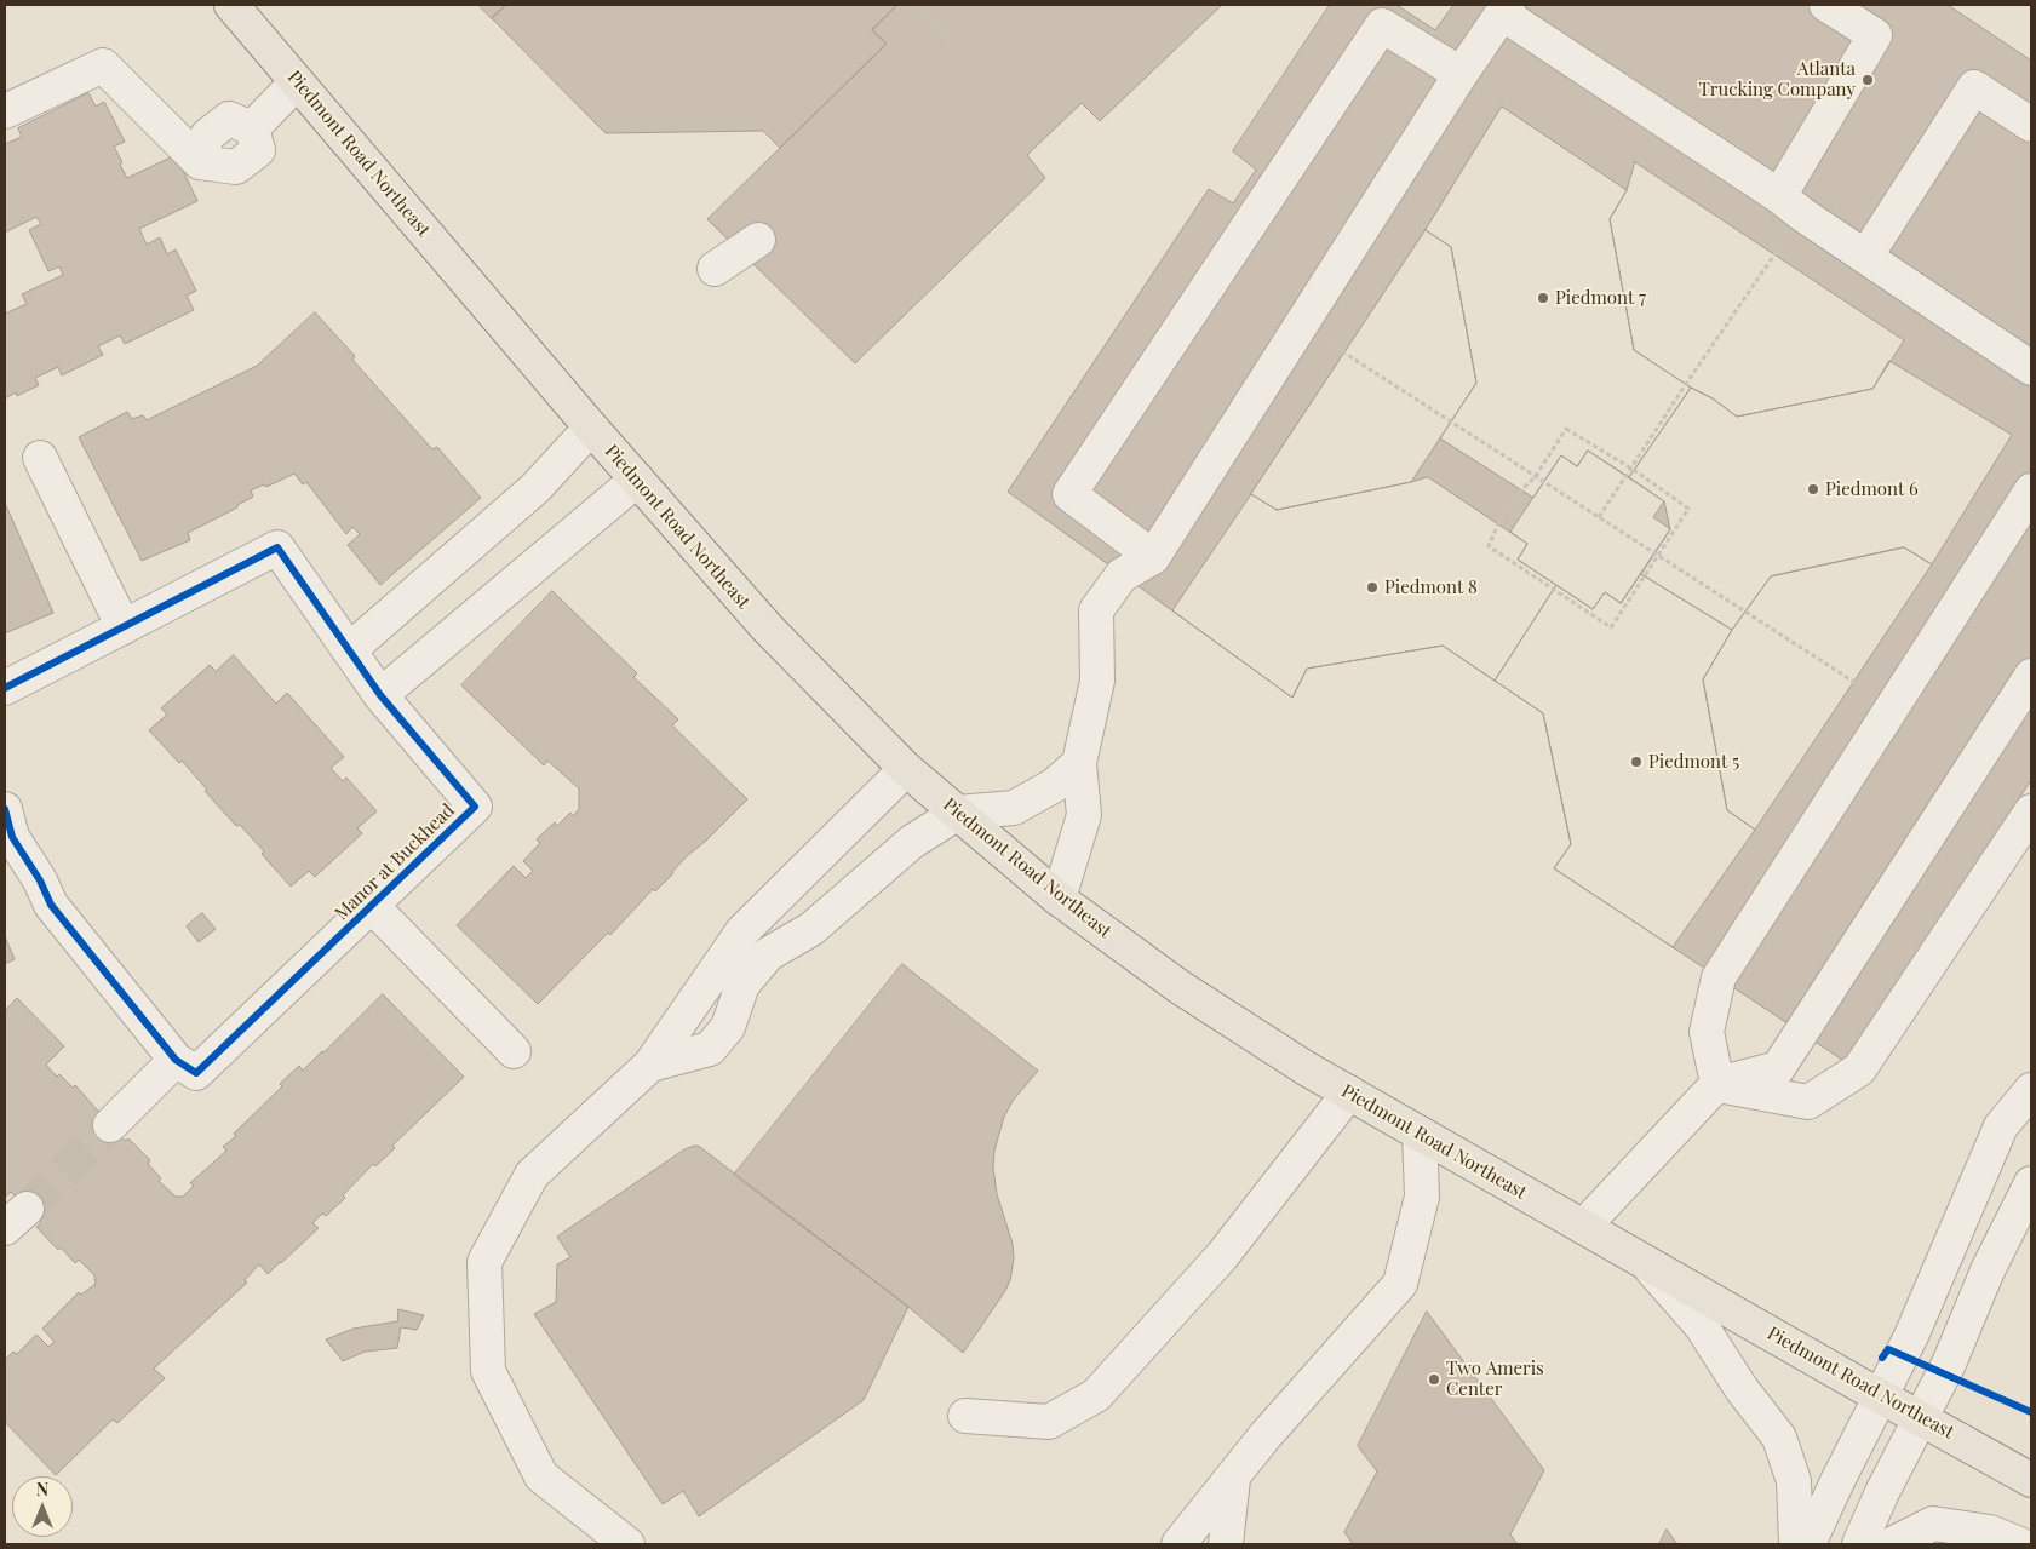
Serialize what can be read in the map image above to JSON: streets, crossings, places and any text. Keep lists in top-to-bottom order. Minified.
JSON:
{"streets":{"main road":["Piedmont Road Northeast"],"street":["Manor at Buckhead"]},"places":["Atlanta Trucking Company","Piedmont 7","Piedmont 6","Piedmont 8","Piedmont 5","Two Ameris Center"],"north":"top"}
